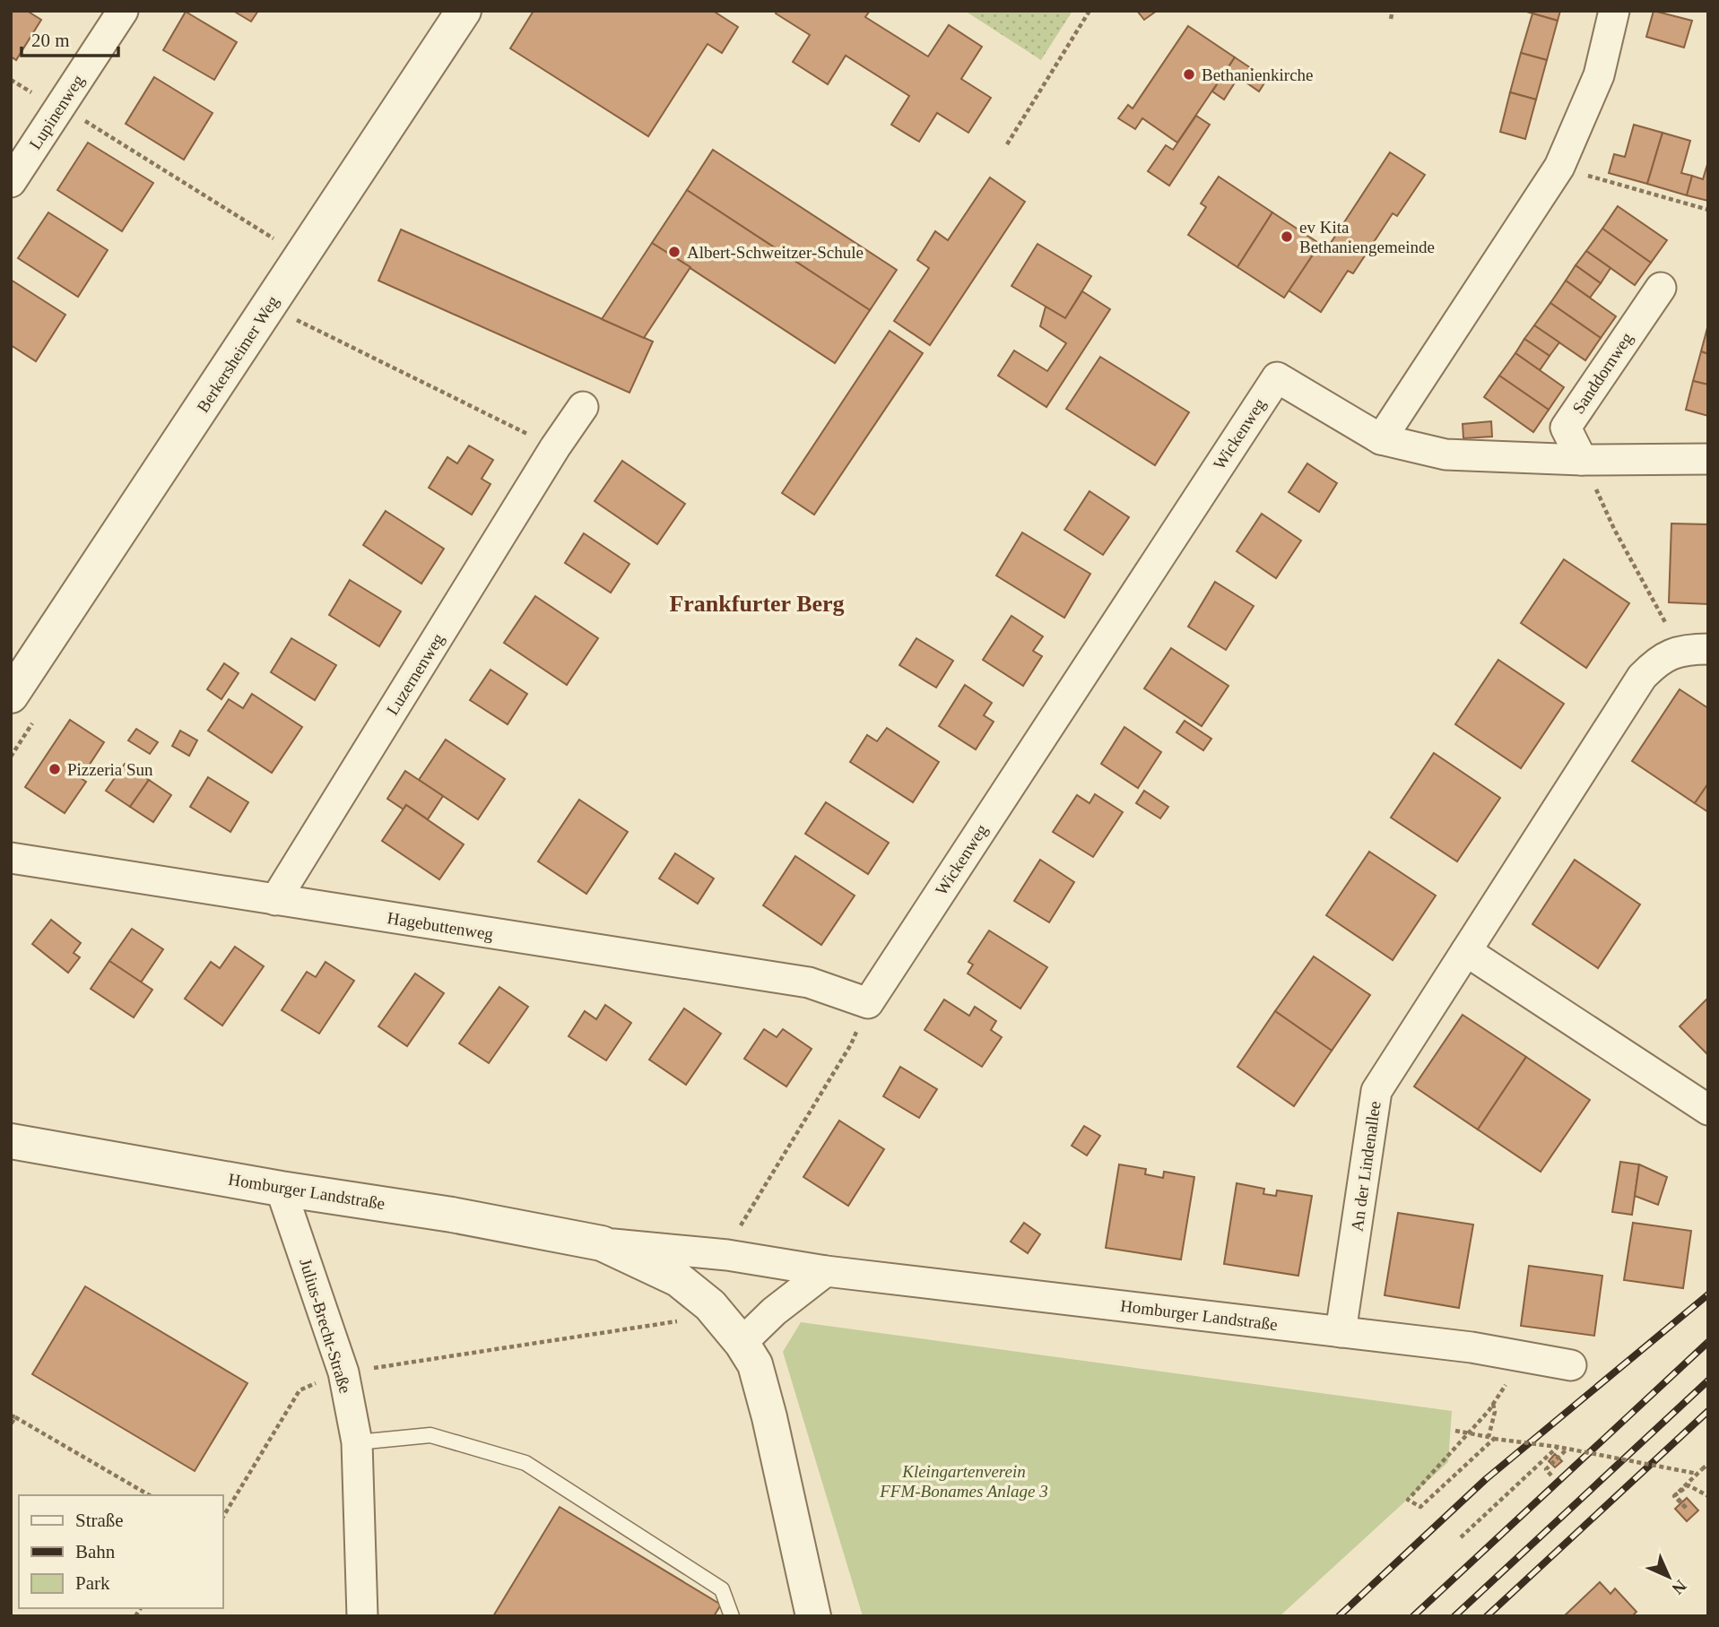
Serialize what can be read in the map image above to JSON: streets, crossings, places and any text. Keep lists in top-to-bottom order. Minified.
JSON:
{"streets":{"street":["Lupinenweg","Berkersheimer Weg","Sanddornweg","Wickenweg","Luzernenweg","Hagebuttenweg","An der Lindenallee","Homburger Landstraße","Julius-Brecht-Straße"]},"crossings":[["Wickenweg","Hagebuttenweg"],["Luzernenweg","Hagebuttenweg"],["An der Lindenallee","Homburger Landstraße"],["Homburger Landstraße","Julius-Brecht-Straße"]],"districts":["Frankfurter Berg"],"parks":["Kleingartenverein FFM-Bonames Anlage 3"],"places":["Bethanienkirche","ev Kita Bethaniengemeinde","Albert-Schweitzer-Schule","Pizzeria Sun"],"legend":["Straße","Bahn","Park"],"scale_bar":"20 m","north":"bottom right"}
